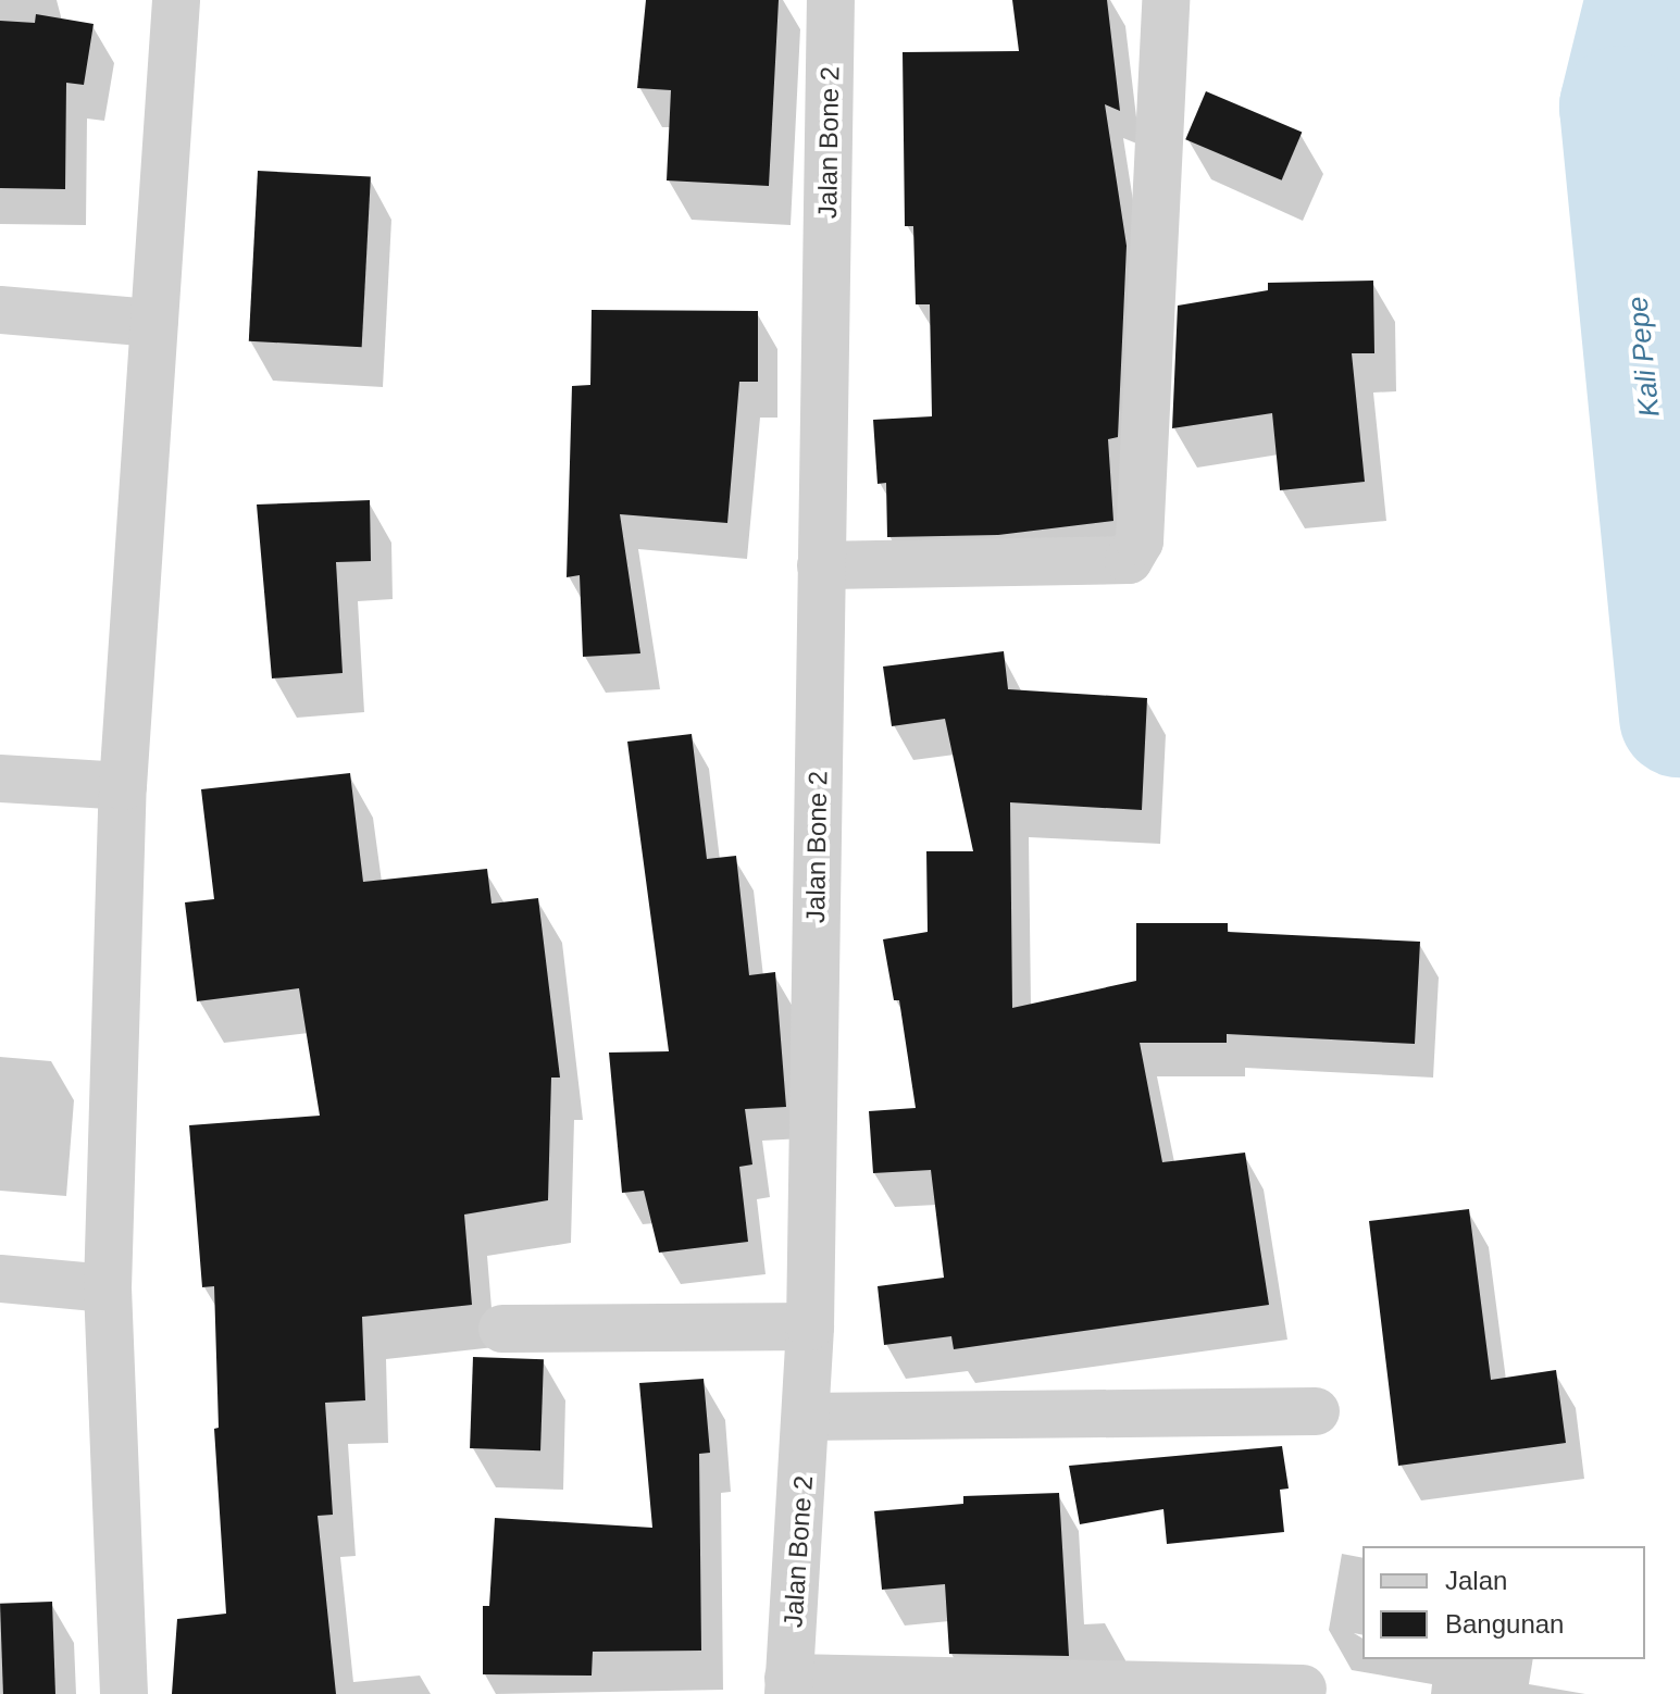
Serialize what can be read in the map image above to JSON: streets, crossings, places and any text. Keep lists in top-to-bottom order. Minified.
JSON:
{"streets":{"street":["Jalan Bone 2"]},"water":["Kali Pepe"],"legend":["Jalan","Bangunan"]}
